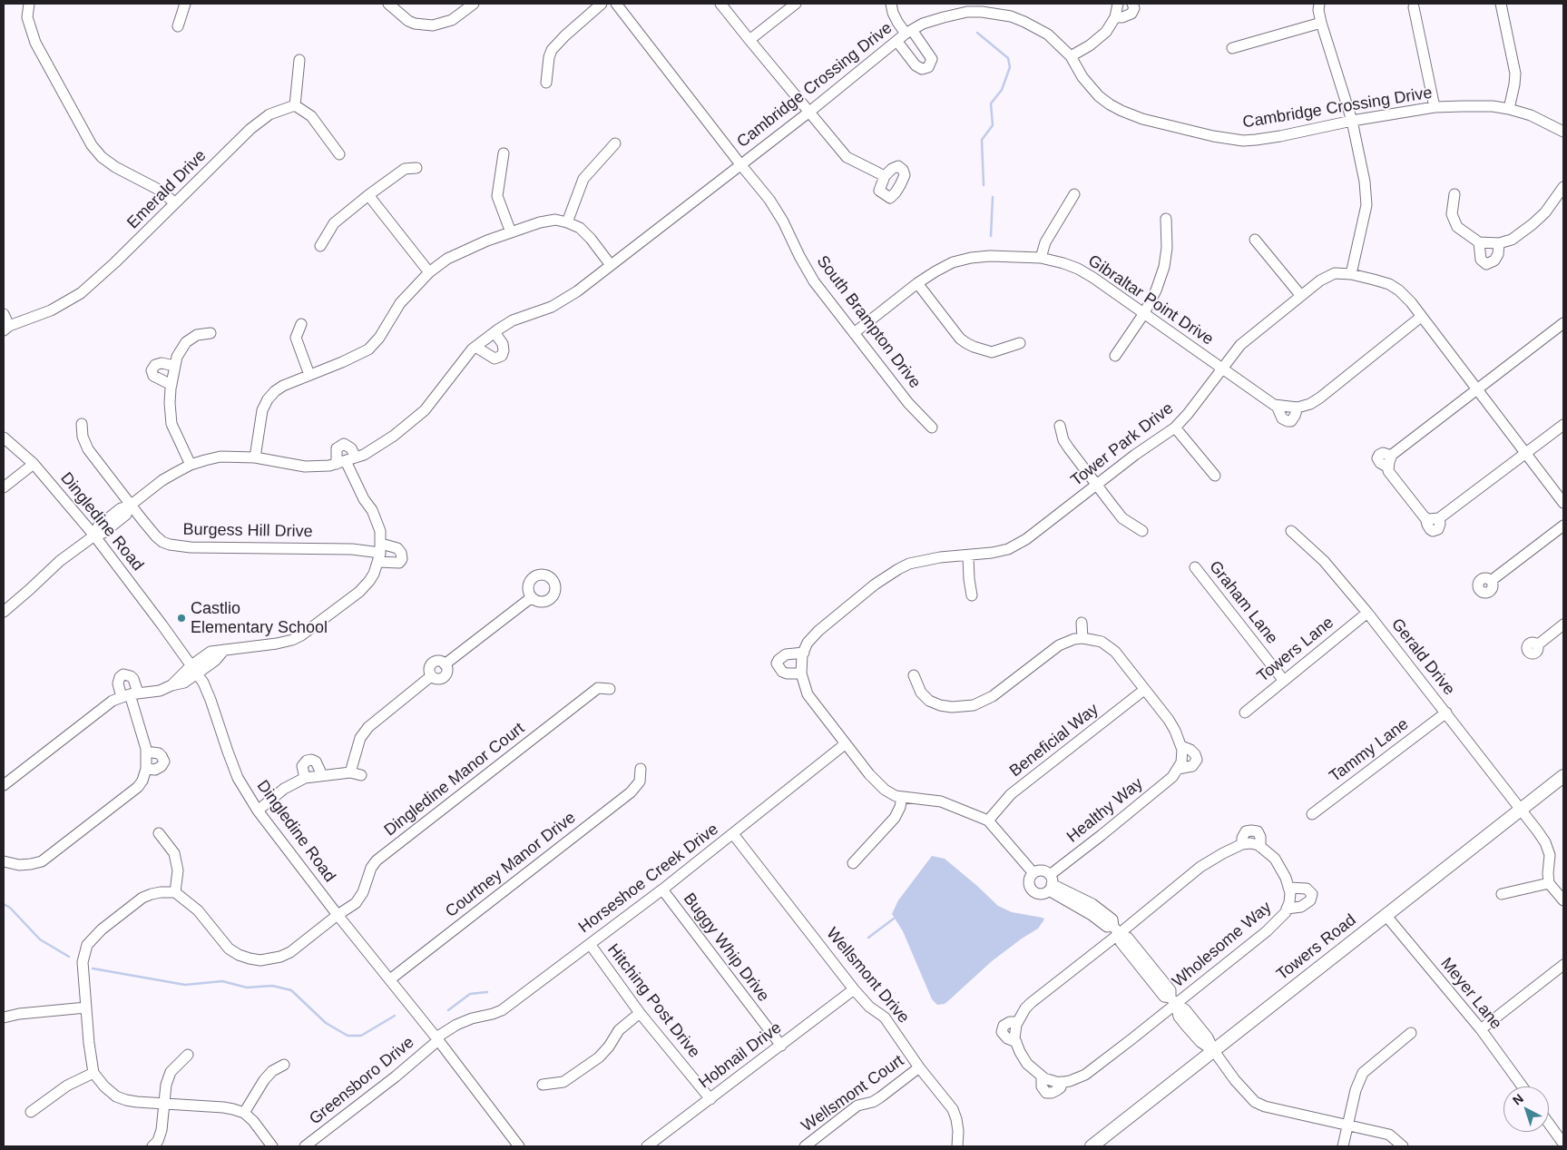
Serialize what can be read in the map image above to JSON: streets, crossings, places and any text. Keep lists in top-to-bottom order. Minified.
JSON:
{"streets":{"main road":["Towers Road"],"street":["Cambridge Crossing Drive","Emerald Drive","Gibraltar Point Drive","South Brampton Drive","Tower Park Drive","Dingledine Road","Burgess Hill Drive","Graham Lane","Towers Lane","Gerald Drive","Beneficial Way","Tammy Lane","Dingledine Manor Court","Healthy Way","Courtney Manor Drive","Horseshoe Creek Drive","Wholesome Way","Buggy Whip Drive","Wellsmont Drive","Meyer Lane","Hitching Post Drive","Hobnail Drive","Greensboro Drive","Wellsmont Court"]},"crossings":[["Cambridge Crossing Drive","South Brampton Drive"],["Cambridge Crossing Drive","Dingledine Road"],["Cambridge Crossing Drive","Burgess Hill Drive"],["Gibraltar Point Drive","South Brampton Drive"],["Gibraltar Point Drive","Tower Park Drive"],["Tower Park Drive","Beneficial Way"],["Tower Park Drive","Healthy Way"],["Tower Park Drive","Horseshoe Creek Drive"],["Dingledine Road","Dingledine Manor Court"],["Dingledine Road","Courtney Manor Drive"],["Dingledine Road","Horseshoe Creek Drive"],["Dingledine Road","Greensboro Drive"],["Graham Lane","Towers Lane"],["Towers Lane","Gerald Drive"],["Gerald Drive","Tammy Lane"],["Gerald Drive","Towers Road"],["Beneficial Way","Healthy Way"],["Horseshoe Creek Drive","Buggy Whip Drive"],["Horseshoe Creek Drive","Wellsmont Drive"],["Horseshoe Creek Drive","Hitching Post Drive"],["Horseshoe Creek Drive","Greensboro Drive"],["Buggy Whip Drive","Hobnail Drive"],["Towers Road","Meyer Lane"],["Wellsmont Drive","Hobnail Drive"],["Wellsmont Drive","Wellsmont Court"],["Hitching Post Drive","Hobnail Drive"]],"places":["Castlio Elementary School"],"north":"top left"}
